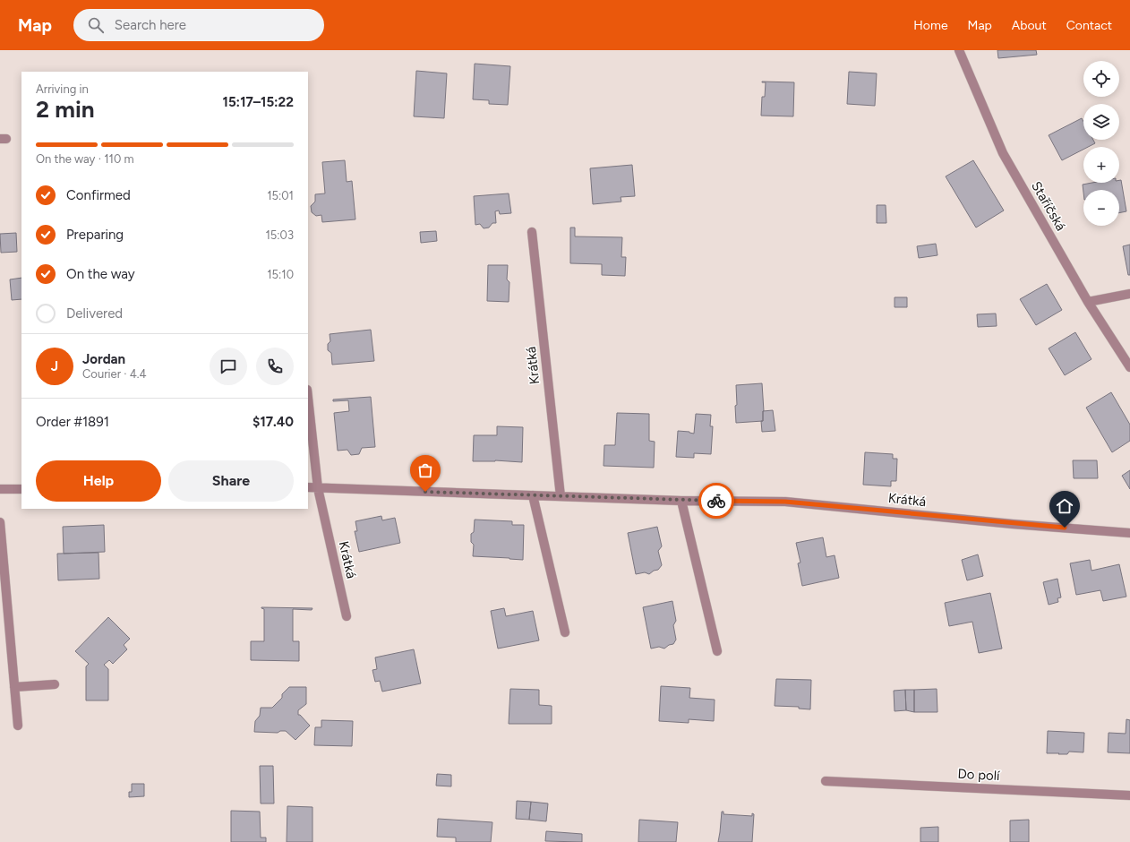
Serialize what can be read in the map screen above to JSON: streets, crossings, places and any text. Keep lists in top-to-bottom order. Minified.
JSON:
{"streets":{"street":["Staříčská","Krátká","Do polí"]},"page":{"header":"Map","search":"Search here","nav":["Home","Map","About","Contact"],"map_buttons":["+","−"],"heading":["2 min","Arriving in","15:17–15:22"],"panel":["Jordan","Courier · 4.4","Order #1891","$17.40"],"bar":"On the way · 110 m","list":[["Confirmed","15:01"],["Preparing","15:03"],["On the way","15:10"],"Delivered"],"round":"J","buttons":["Help","Share"]}}
